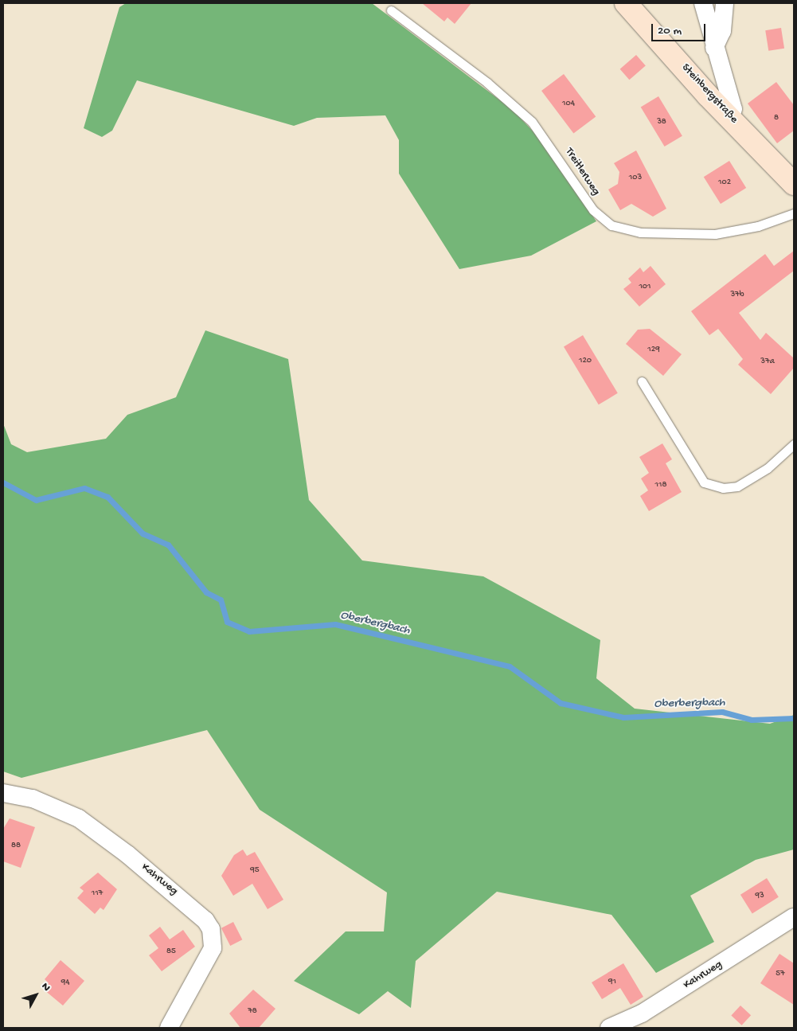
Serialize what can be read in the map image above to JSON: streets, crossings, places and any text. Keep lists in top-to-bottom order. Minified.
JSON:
{"streets":{"main road":["Steinbergstraße"],"street":["Kahrweg"],"lane":["Treitlerweg"]},"water":["Oberbergbach"],"house_numbers":["104","8","38","103","102","101","37b","129","120","37a","118","88","95","117","93","85","57","91","94","78"],"scale_bar":"20 m","north":"top right"}
